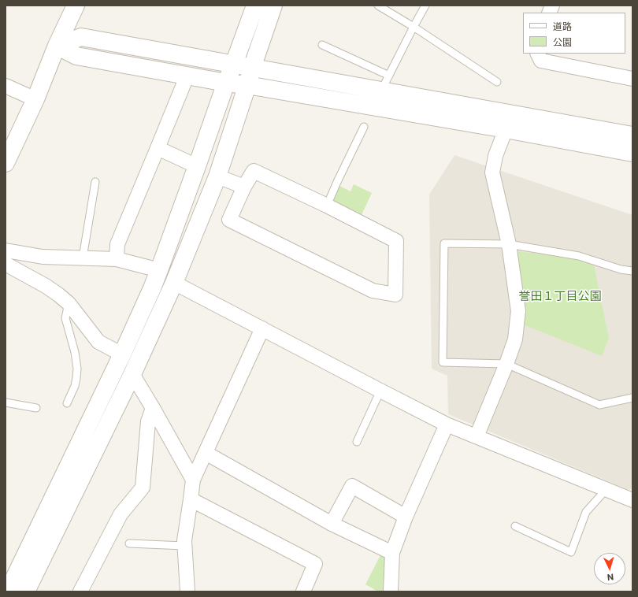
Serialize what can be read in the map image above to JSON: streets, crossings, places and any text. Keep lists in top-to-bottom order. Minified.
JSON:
{"parks":["誉田１丁目公園"],"legend":["道路","公園"],"north":"bottom"}
